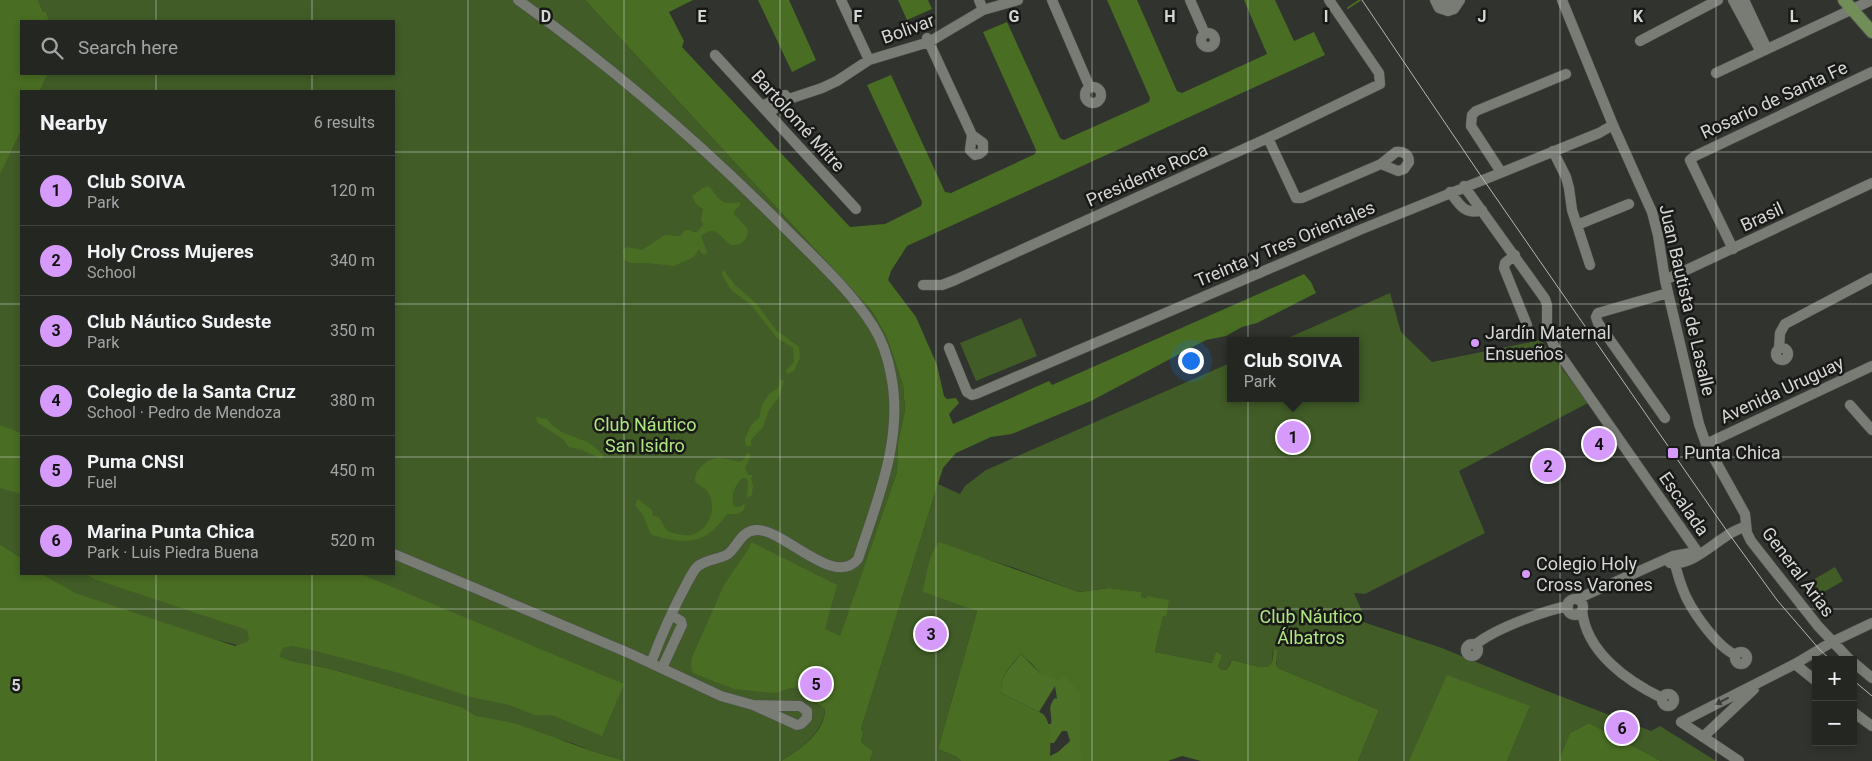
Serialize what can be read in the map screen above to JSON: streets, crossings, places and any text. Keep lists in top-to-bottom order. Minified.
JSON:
{"streets":{"street":["Bolivar","Rosario de Santa Fe","Bartolomé Mitre","Presidente Roca","Brasil","Treinta y Tres Orientales","Juan Bautista de Lasalle","Avenida Uruguay","Escalada","General Arias"]},"crossings":[["Bolivar","Bartolomé Mitre"],["Rosario de Santa Fe","Brasil"],["Brasil","Juan Bautista de Lasalle"],["Treinta y Tres Orientales","Juan Bautista de Lasalle"],["Treinta y Tres Orientales","Escalada"],["Juan Bautista de Lasalle","Avenida Uruguay"],["Juan Bautista de Lasalle","General Arias"],["Avenida Uruguay","General Arias"]],"parks":["Club Náutico San Isidro","Club Náutico Álbatros"],"places":{"other":["Jardín Maternal Ensueños","Colegio Holy Cross Varones"],"transit":["Punta Chica"]},"page":{"search":"Search here","heading":["Nearby","6 results"],"list":[{"mark":"1","name":"Club SOIVA","note":"Park","value":"120 m"},{"mark":"2","name":"Holy Cross Mujeres","note":"School","value":"340 m"},{"mark":"3","name":"Club Náutico Sudeste","note":"Park","value":"350 m"},{"mark":"4","name":"Colegio de la Santa Cruz","note":"School · Pedro de Mendoza","value":"380 m"},{"mark":"5","name":"Puma CNSI","note":"Fuel","value":"450 m"},{"mark":"6","name":"Marina Punta Chica","note":"Park · Luis Piedra Buena","value":"520 m"}],"popup":["Club SOIVA","Park"],"pins":["1","4","2","3","5","6"],"map_buttons":["+","−"]},"grid":{"columns":["D","E","F","G","H","I","J","K","L"],"rows":["5"]}}
